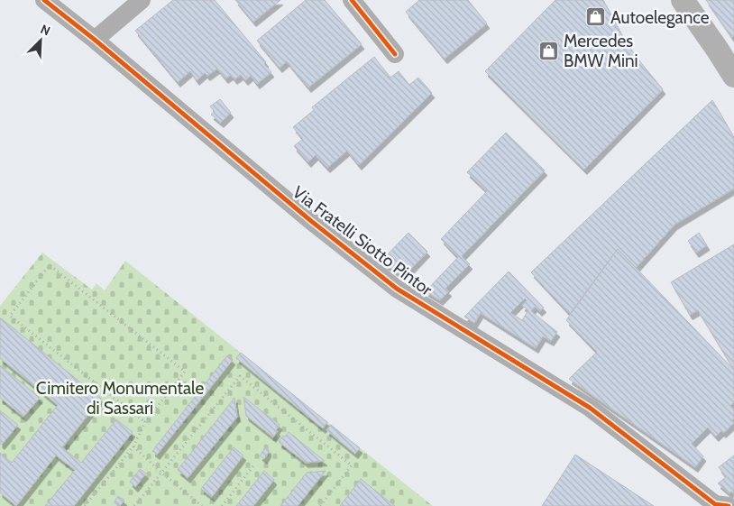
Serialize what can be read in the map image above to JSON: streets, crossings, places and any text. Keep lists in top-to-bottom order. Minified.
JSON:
{"streets":{"street":["Via Fratelli Siotto Pintor"]},"parks":["Cimitero Monumentale di Sassari"],"places":{"shop":["Autoelegance","Mercedes BMW Mini"]},"north":"top right"}
